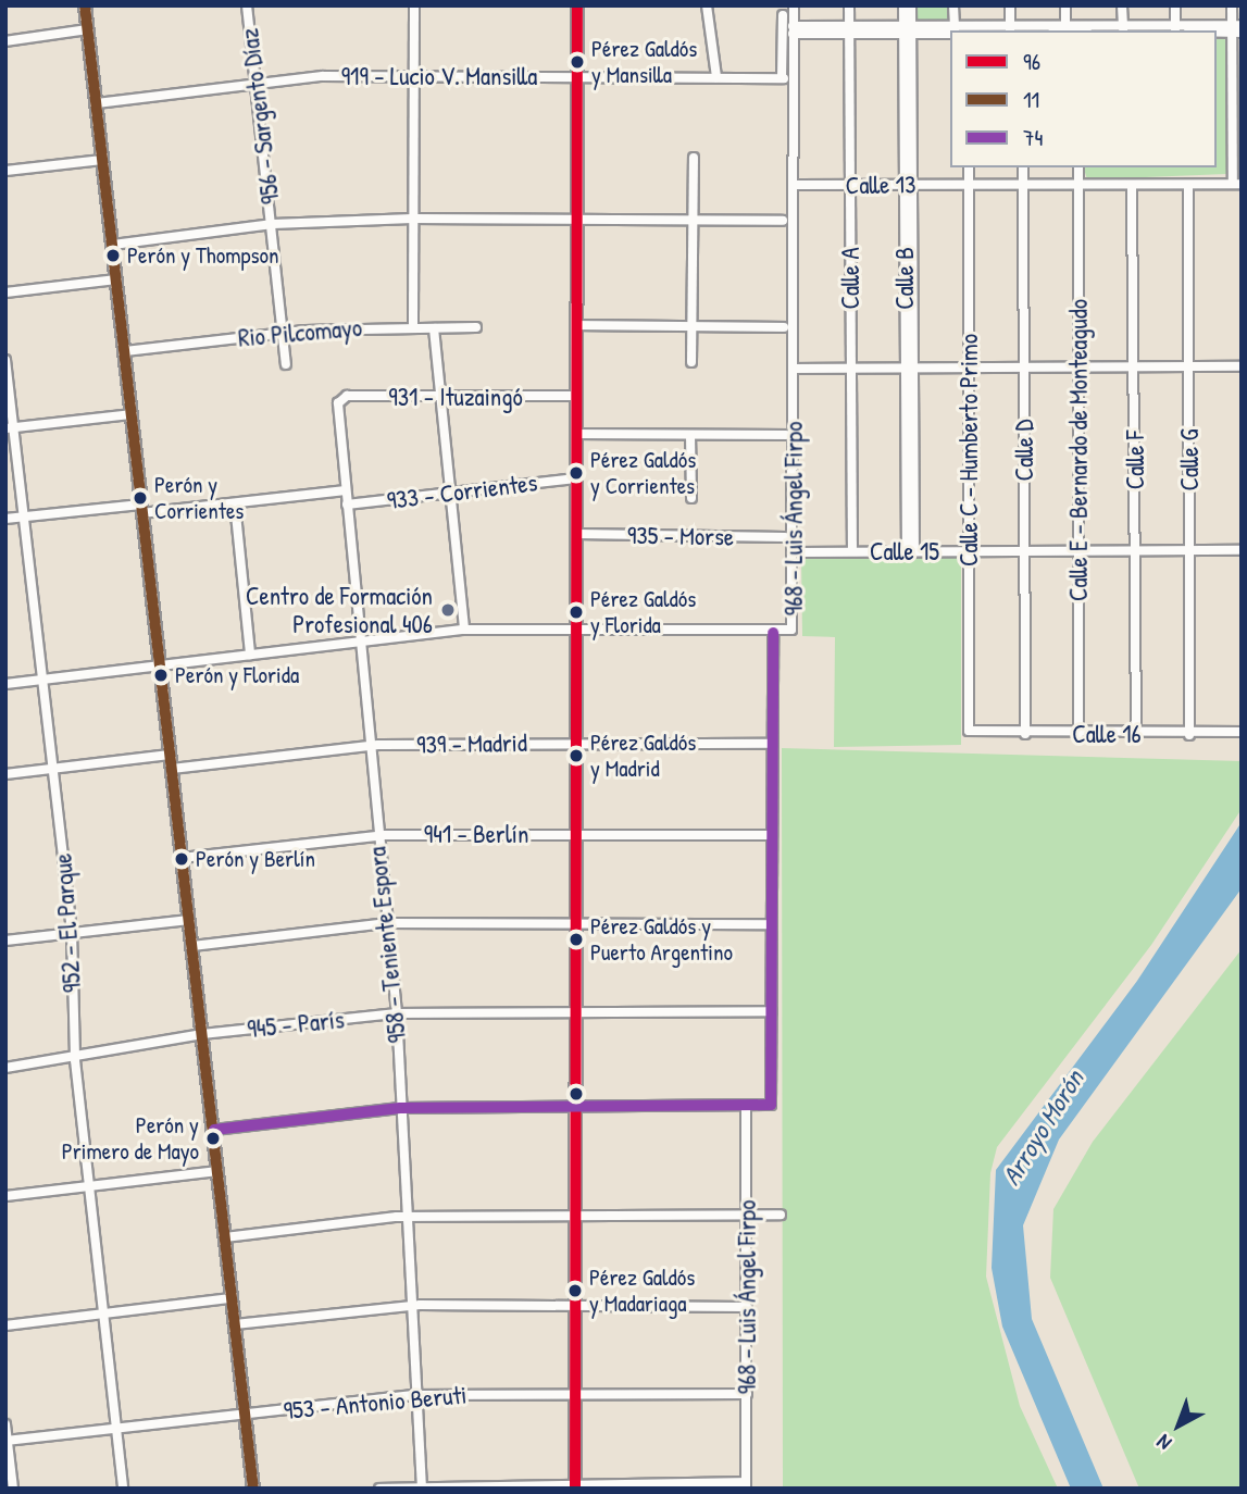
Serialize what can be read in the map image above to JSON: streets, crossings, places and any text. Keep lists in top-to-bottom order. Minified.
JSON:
{"streets":{"street":["919 - Lucio V. Mansilla","956 - Sargento Díaz","Calle 13","Calle A","Calle B","Rio Pilcomayo","931 - Ituzaingó","Calle C - Humberto Primo","Calle D","Calle E - Bernardo de Monteagudo","Calle F","Calle G","933 - Corrientes","968 - Luis Ángel Firpo","935 - Morse","Calle 15","Calle 16","939 - Madrid","941 - Berlín","952 - El Parque","958 - Teniente Espora","945 - París","953 - Antonio Beruti"]},"crossings":[["919 - Lucio V. Mansilla","956 - Sargento Díaz"],["956 - Sargento Díaz","Rio Pilcomayo"],["Calle 13","Calle A"],["Calle 13","Calle B"],["Calle 13","Calle C - Humberto Primo"],["Calle 13","Calle D"],["Calle 13","Calle E - Bernardo de Monteagudo"],["Calle 13","Calle F"],["Calle 13","Calle G"],["Calle 13","968 - Luis Ángel Firpo"],["Calle A","Calle 15"],["Calle B","Calle 15"],["931 - Ituzaingó","958 - Teniente Espora"],["Calle C - Humberto Primo","Calle 15"],["Calle C - Humberto Primo","Calle 16"],["Calle D","Calle 15"],["Calle D","Calle 16"],["Calle E - Bernardo de Monteagudo","Calle 15"],["Calle E - Bernardo de Monteagudo","Calle 16"],["Calle F","Calle 15"],["Calle F","Calle 16"],["Calle G","Calle 15"],["Calle G","Calle 16"],["933 - Corrientes","958 - Teniente Espora"],["968 - Luis Ángel Firpo","Calle 15"],["968 - Luis Ángel Firpo","939 - Madrid"],["968 - Luis Ángel Firpo","941 - Berlín"],["968 - Luis Ángel Firpo","945 - París"],["968 - Luis Ángel Firpo","953 - Antonio Beruti"],["939 - Madrid","958 - Teniente Espora"],["941 - Berlín","958 - Teniente Espora"],["952 - El Parque","945 - París"],["952 - El Parque","953 - Antonio Beruti"],["958 - Teniente Espora","945 - París"],["958 - Teniente Espora","953 - Antonio Beruti"]],"water":["Arroyo Morón"],"places":["Pérez Galdós y Mansilla","Perón y Thompson","Pérez Galdós y Corrientes","Perón y Corrientes","Centro de Formación Profesional 406","Pérez Galdós y Florida","Perón y Florida","Pérez Galdós y Madrid","Perón y Berlín","Pérez Galdós y Puerto Argentino","Perón y Primero de Mayo","Pérez Galdós y Madariaga"],"lines":["transit line 96","transit line 11","transit line 74"],"legend":["96","11","74"],"north":"bottom left"}
